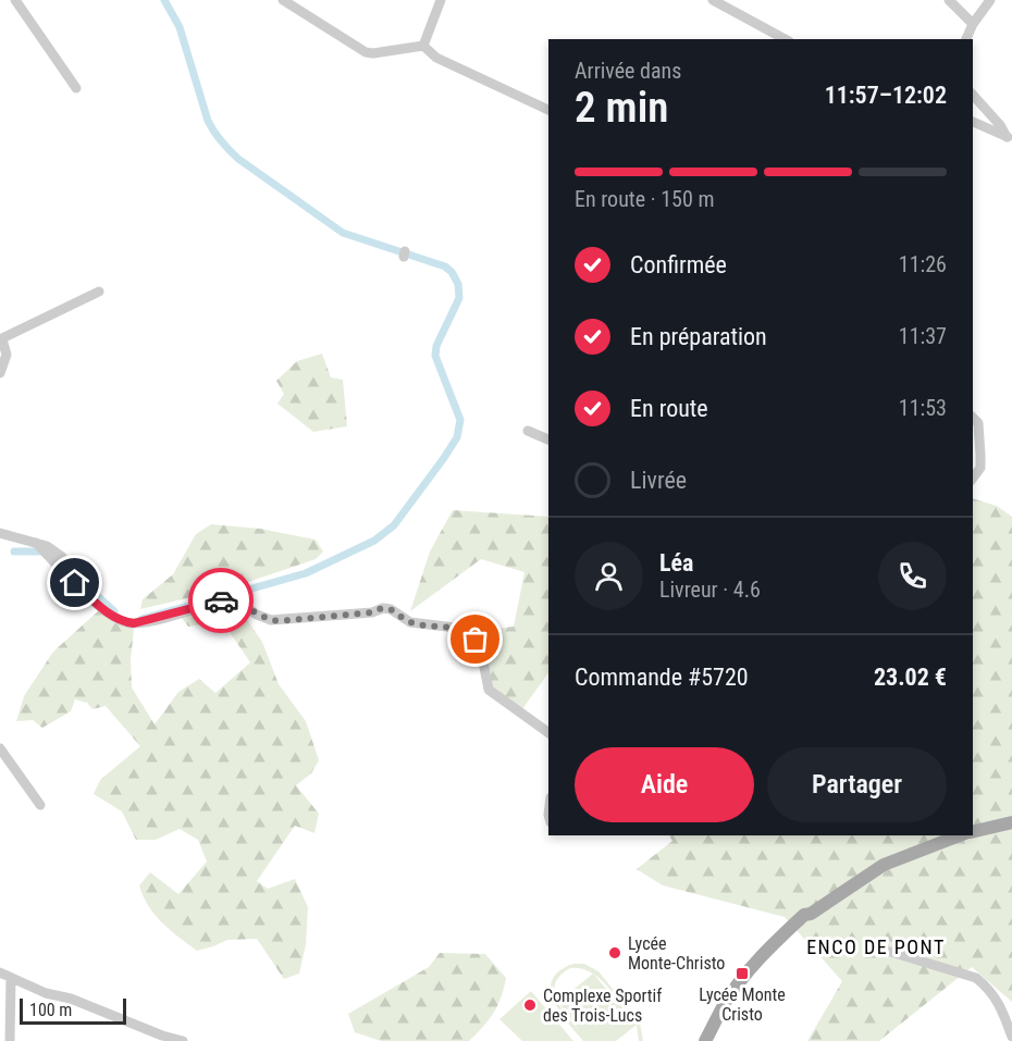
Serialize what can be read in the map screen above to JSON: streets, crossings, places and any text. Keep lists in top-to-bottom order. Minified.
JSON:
{"districts":["ENCO DE PONT"],"places":{"other":["Lycée Monte-Christo","Complexe Sportif des Trois-Lucs"],"transit":["Lycée Monte Cristo"]},"scale_bar":"100 m","page":{"heading":["2 min","Arrivée dans","11:57–12:02"],"panel":["Léa","Livreur · 4.6","Commande #5720","23.02 €"],"bar":"En route · 150 m","list":[["Confirmée","11:26"],["En préparation","11:37"],["En route","11:53"],"Livrée"],"buttons":["Aide","Partager"],"scale":"100 m"}}
